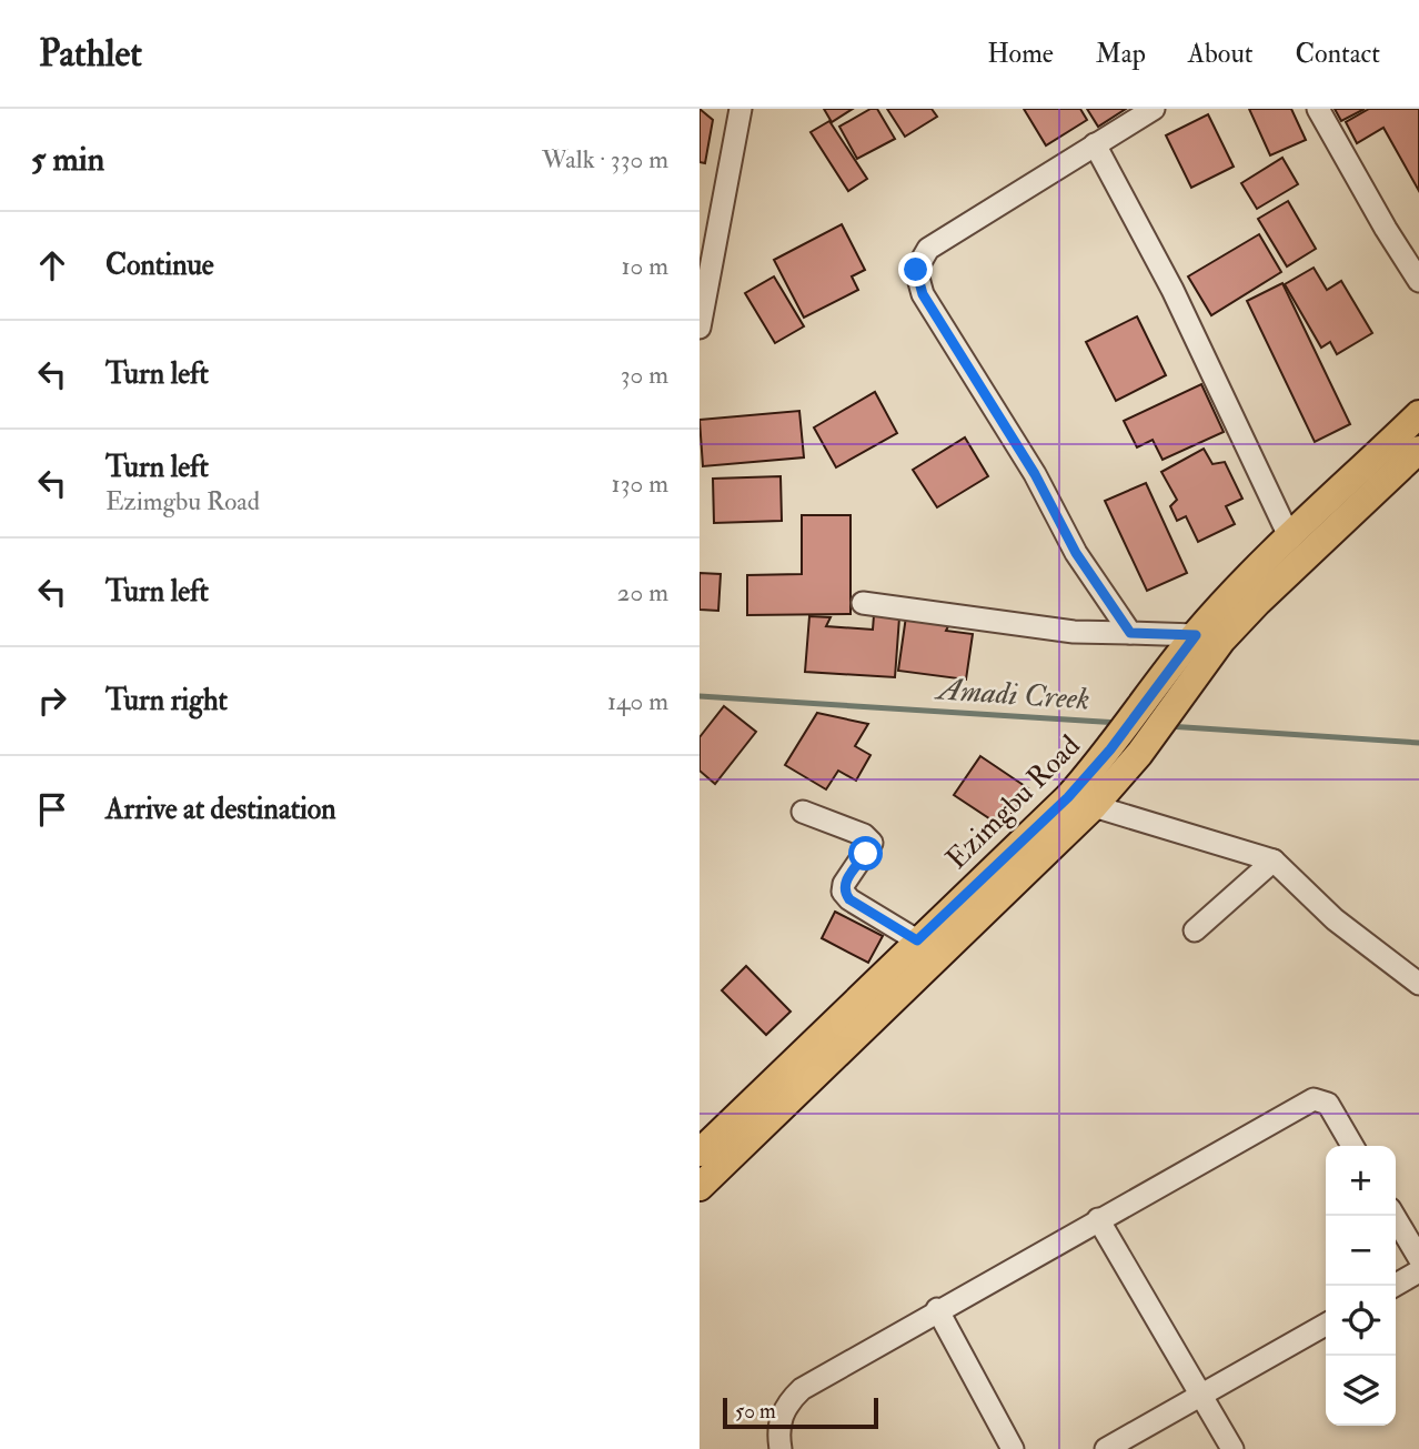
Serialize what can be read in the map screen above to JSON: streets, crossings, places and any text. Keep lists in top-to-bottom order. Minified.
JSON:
{"streets":{"main road":["Ezimgbu Road"]},"water":["Amadi Creek"],"scale_bar":"50 m","page":{"header":"Pathlet","nav":["Home","Map","About","Contact"],"heading":["5 min","Walk · 330 m"],"list":[["Continue","10 m"],["Turn left","30 m"],["Turn left","Ezimgbu Road","130 m"],["Turn left","20 m"],["Turn right","140 m"],"Arrive at destination"],"map_buttons":["+","−"],"scale":"50 m"}}
